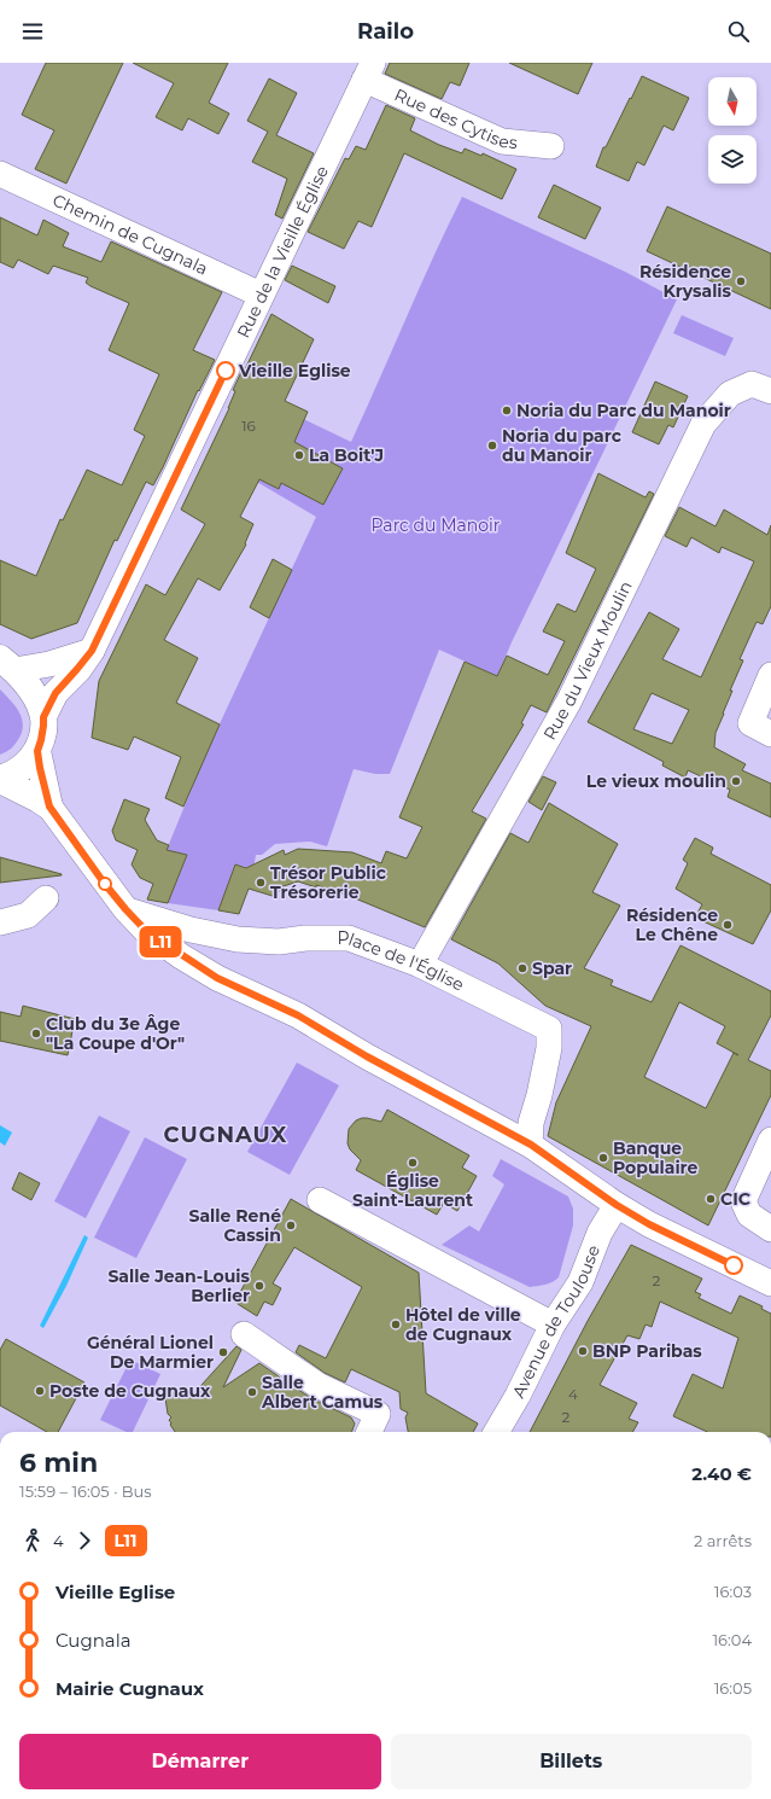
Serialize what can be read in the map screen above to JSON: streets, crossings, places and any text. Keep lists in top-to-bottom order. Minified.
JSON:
{"streets":{"street":["Rue des Cytises","Chemin de Cugnala","Rue de la Vieille Église","Rue du Vieux Moulin","Place de l'Église","Avenue de Toulouse"]},"crossings":[["Rue des Cytises","Rue de la Vieille Église"],["Chemin de Cugnala","Rue de la Vieille Église"],["Rue du Vieux Moulin","Place de l'Église"]],"districts":["CUGNAUX"],"parks":["Parc du Manoir"],"places":["Résidence Krysalis","Vieille Eglise","Noria du Parc du Manoir","Noria du parc du Manoir","La Boit'J","Le vieux moulin","Trésor Public Trésorerie","Résidence Le Chêne","Spar","Club du 3e Âge \"La Coupe d'Or\"","Banque Populaire","Église Saint-Laurent","CIC","Salle René Cassin","Salle Jean-Louis Berlier","Hôtel de ville de Cugnaux","BNP Paribas","Général Lionel De Marmier","Poste de Cugnaux","Salle Albert Camus"],"lines":["bus line L11"],"house_numbers":["16","2","4","2"],"north":"bottom","page":{"header":"Railo","on_map":"L11","heading":["6 min","15:59 – 16:05 · Bus","2.40 €"],"legs":["4","L11","2 arrêts"],"list":[{"name":"Vieille Eglise","value":"16:03"},{"name":"Cugnala","value":"16:04"},{"name":"Mairie Cugnaux","value":"16:05"}],"buttons":["Démarrer","Billets"]}}
